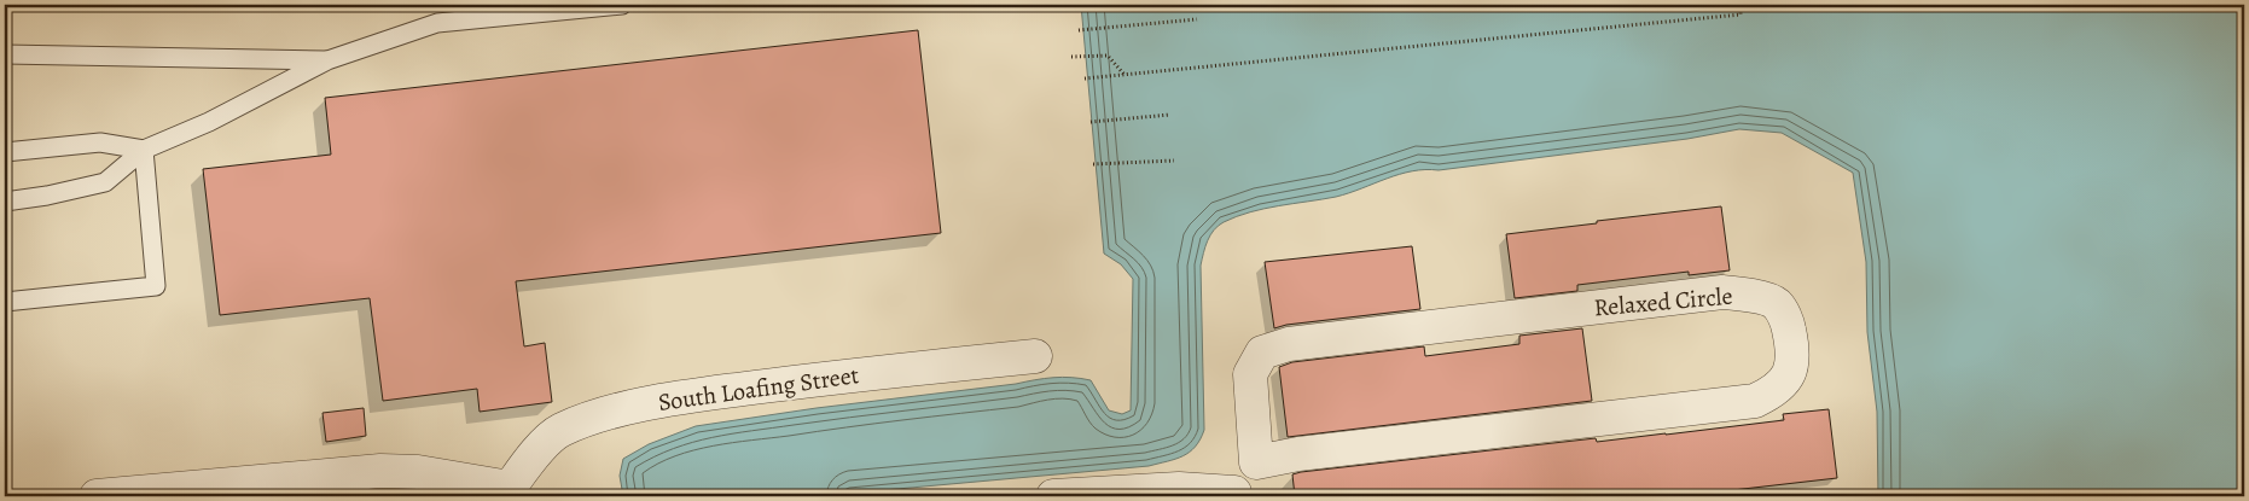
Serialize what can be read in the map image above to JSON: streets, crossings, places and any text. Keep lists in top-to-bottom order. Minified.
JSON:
{"streets":{"street":["Relaxed Circle","South Loafing Street"]}}
